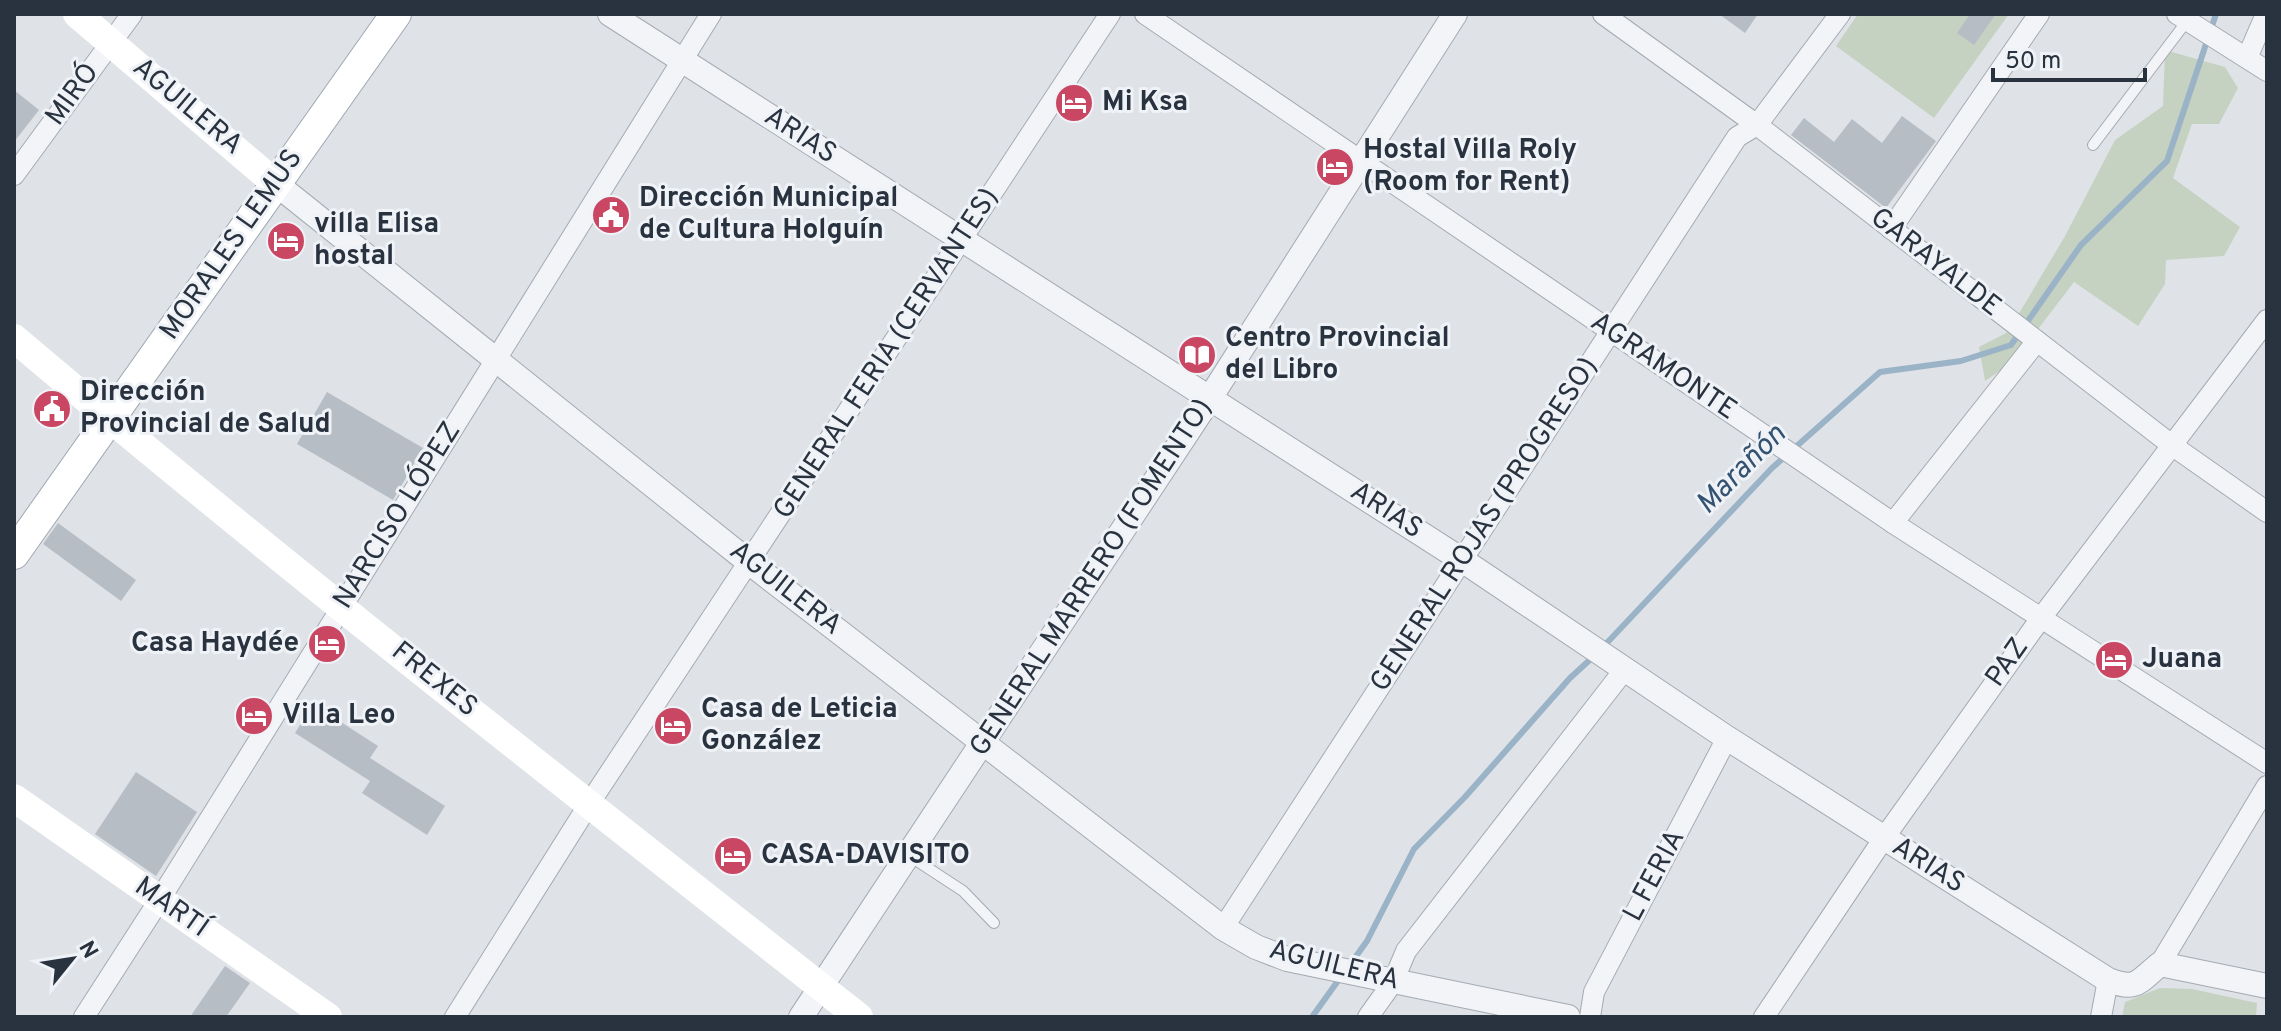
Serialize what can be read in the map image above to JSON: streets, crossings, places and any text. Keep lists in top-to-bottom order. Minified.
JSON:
{"streets":{"main road":["AGUILERA","MORALES LEMUS","FREXES","MARTÍ"],"street":["MIRÓ","ARIAS","GARAYALDE","GENERAL FERIA (CERVANTES)","AGRAMONTE","NARCISO LÓPEZ","GENERAL ROJAS (PROGRESO)","GENERAL MARRERO (FOMENTO)","PAZ","L FERIA"]},"crossings":[["MIRÓ","AGUILERA"],["AGUILERA","MORALES LEMUS"],["AGUILERA","GENERAL FERIA (CERVANTES)"],["AGUILERA","NARCISO LÓPEZ"],["AGUILERA","GENERAL ROJAS (PROGRESO)"],["AGUILERA","GENERAL MARRERO (FOMENTO)"],["ARIAS","GENERAL FERIA (CERVANTES)"],["ARIAS","NARCISO LÓPEZ"],["ARIAS","GENERAL ROJAS (PROGRESO)"],["ARIAS","GENERAL MARRERO (FOMENTO)"],["ARIAS","PAZ"],["ARIAS","L FERIA"],["MORALES LEMUS","FREXES"],["GARAYALDE","GENERAL ROJAS (PROGRESO)"],["GARAYALDE","PAZ"],["GENERAL FERIA (CERVANTES)","FREXES"],["AGRAMONTE","GENERAL ROJAS (PROGRESO)"],["AGRAMONTE","GENERAL MARRERO (FOMENTO)"],["AGRAMONTE","PAZ"],["NARCISO LÓPEZ","FREXES"],["NARCISO LÓPEZ","MARTÍ"],["GENERAL MARRERO (FOMENTO)","FREXES"]],"water":["Marañón"],"places":{"hotel":["Mi Ksa","Hostal Villa Roly (Room for Rent)","villa Elisa hostal","Casa Haydée","Juana","Villa Leo","Casa de Leticia González","CASA-DAVISITO"],"public building":["Dirección Municipal de Cultura Holguín","Dirección Provincial de Salud"],"library":["Centro Provincial del Libro"]},"scale_bar":"50 m","north":"top right"}
